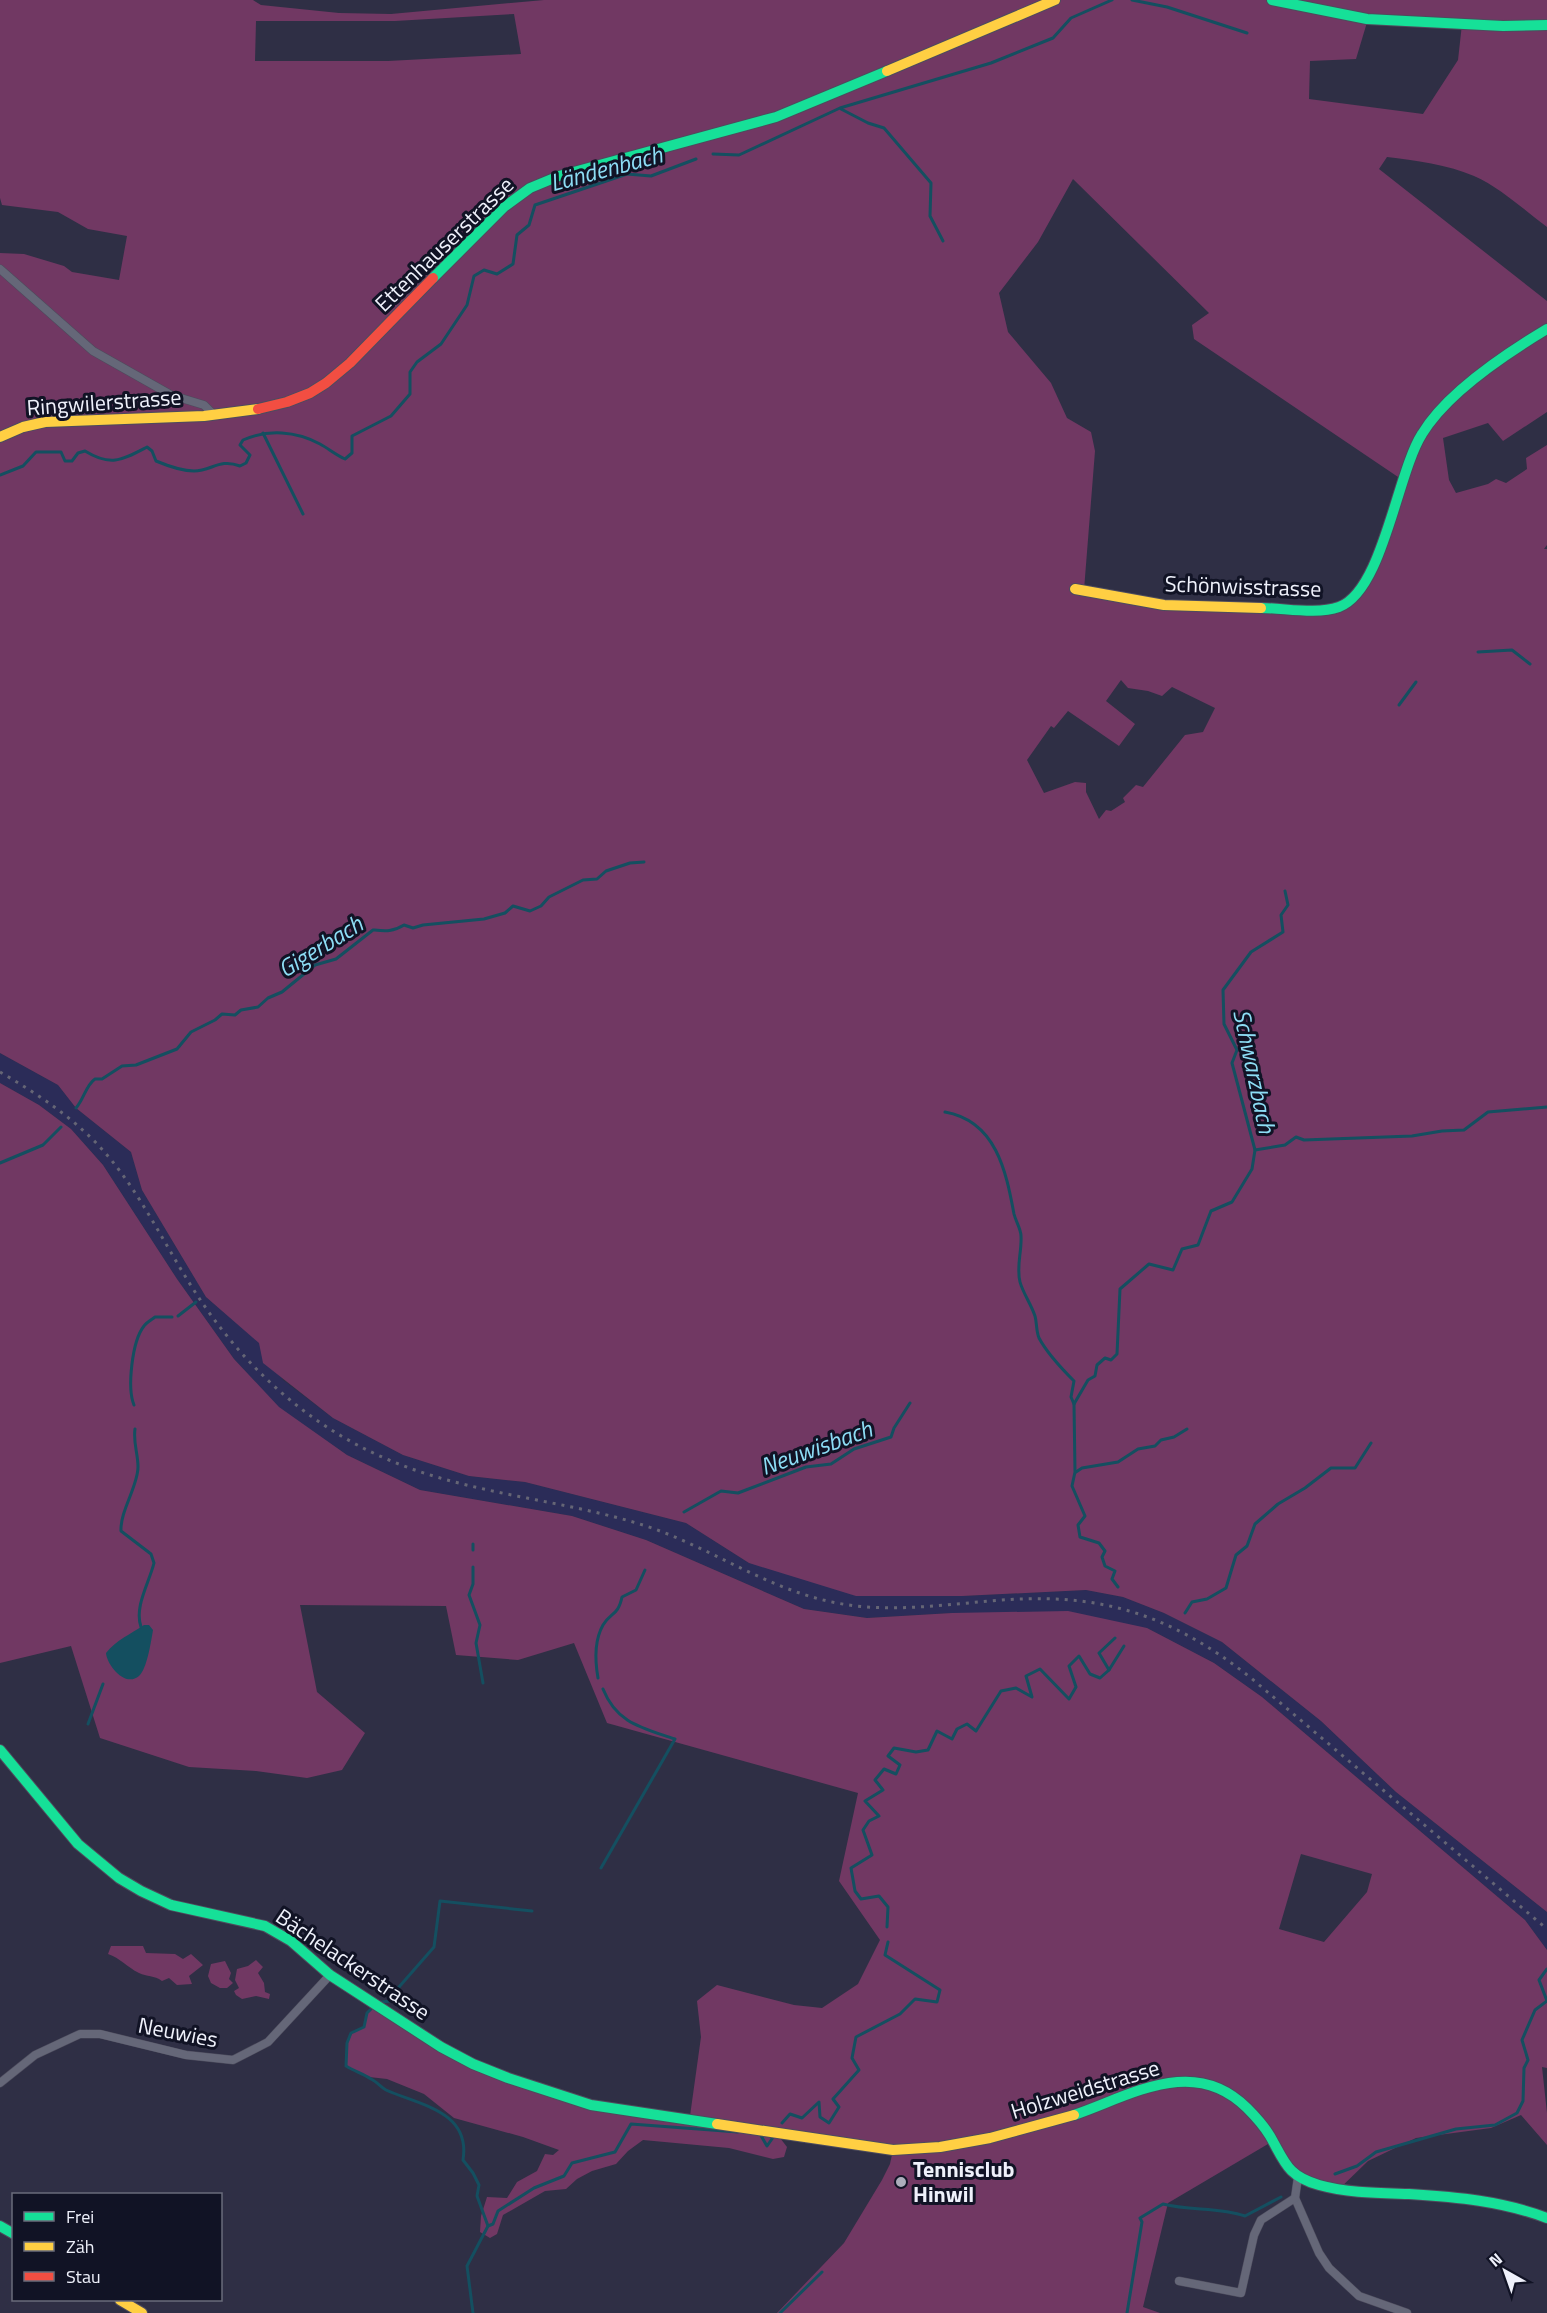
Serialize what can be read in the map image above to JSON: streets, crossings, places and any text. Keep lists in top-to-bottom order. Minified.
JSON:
{"streets":{"street":["Ettenhauserstrasse","Ringwilerstrasse","Schönwisstrasse","Bächelackerstrasse","Neuwies","Holzweidstrasse"]},"crossings":[["Ettenhauserstrasse","Ringwilerstrasse"],["Bächelackerstrasse","Neuwies"],["Bächelackerstrasse","Holzweidstrasse"]],"water":["Ländenbach","Gigerbach","Schwarzbach","Neuwisbach"],"places":["Tennisclub Hinwil"],"legend":["Frei","Zäh","Stau"],"north":"top left"}
